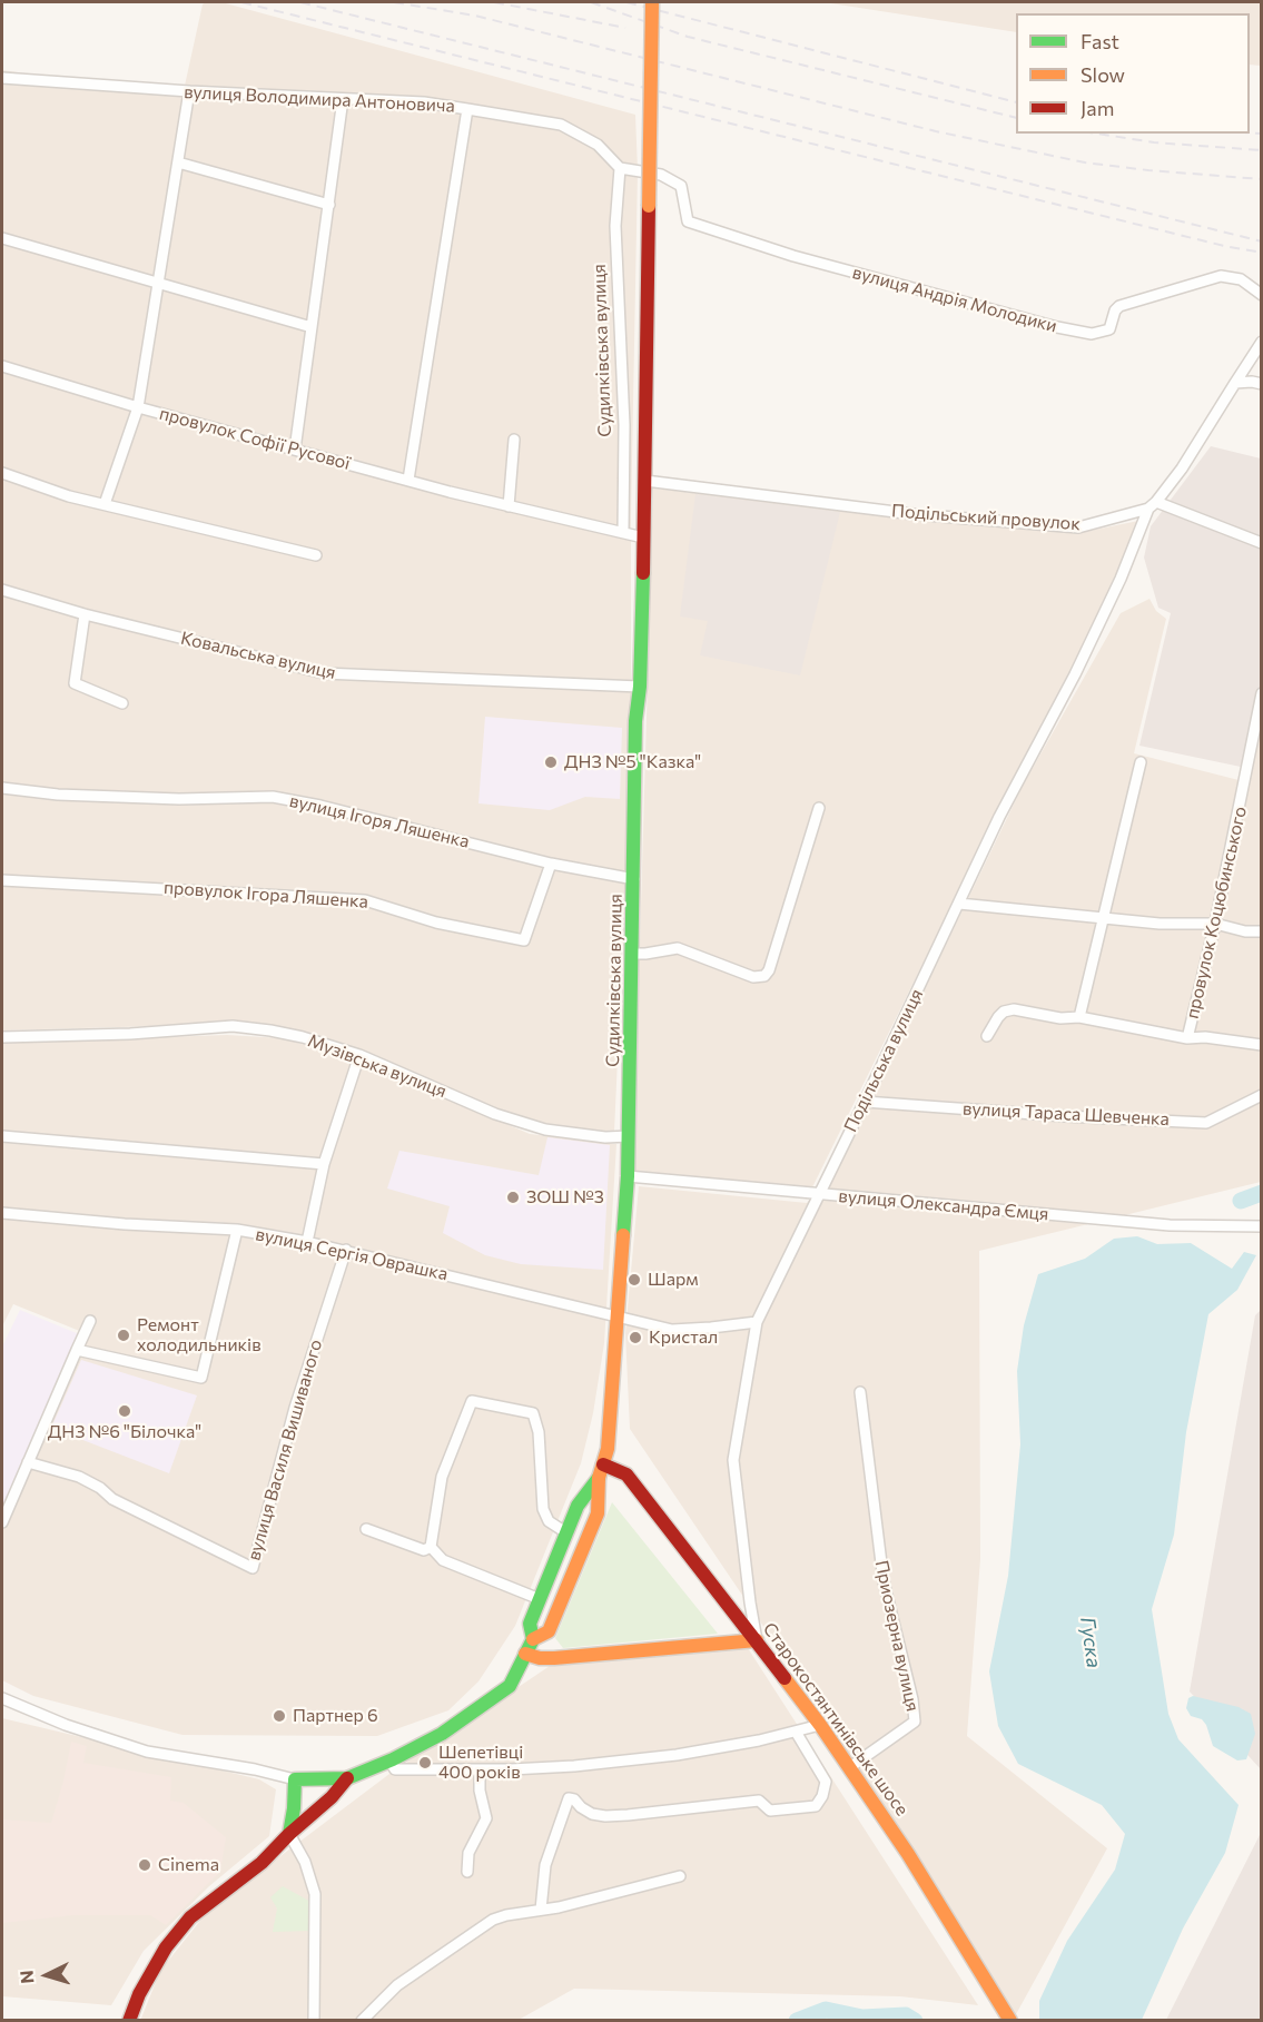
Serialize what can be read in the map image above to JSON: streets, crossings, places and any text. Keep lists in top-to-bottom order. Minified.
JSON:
{"streets":{"main road":["Судилківська вулиця","Старокостянтинівське шосе"],"street":["вулиця Володимира Антоновича","вулиця Андрія Молодики","провулок Софії Русової","Подільський провулок","Ковальська вулиця","вулиця Ігоря Ляшенка","провулок Ігора Ляшенка","провулок Коцюбинського","Подільська вулиця","Музівська вулиця","вулиця Тараса Шевченка","вулиця Олександра Ємця","вулиця Сергія Оврашка","вулиця Василя Вишиваного","Приозерна вулиця"]},"crossings":[["вулиця Володимира Антоновича","вулиця Андрія Молодики"],["вулиця Володимира Антоновича","Судилківська вулиця"],["вулиця Андрія Молодики","Судилківська вулиця"],["Судилківська вулиця","провулок Софії Русової"],["Судилківська вулиця","Подільський провулок"],["Судилківська вулиця","Ковальська вулиця"],["Судилківська вулиця","вулиця Ігоря Ляшенка"],["Судилківська вулиця","Музівська вулиця"],["Судилківська вулиця","вулиця Олександра Ємця"],["Судилківська вулиця","вулиця Сергія Оврашка"],["Судилківська вулиця","Старокостянтинівське шосе"],["Подільський провулок","Подільська вулиця"],["вулиця Ігоря Ляшенка","провулок Ігора Ляшенка"],["Подільська вулиця","вулиця Тараса Шевченка"],["Подільська вулиця","вулиця Олександра Ємця"],["Подільська вулиця","вулиця Сергія Оврашка"],["Подільська вулиця","Старокостянтинівське шосе"],["вулиця Сергія Оврашка","вулиця Василя Вишиваного"],["Приозерна вулиця","Старокостянтинівське шосе"]],"water":["Гуска"],"places":["ДНЗ №5 \"Казка\"","ЗОШ №3","Шарм","Ремонт холодильників","Кристал","ДНЗ №6 \"Білочка\"","Партнер 6","Шепетівці 400 років","Cinema"],"legend":["Fast","Slow","Jam"],"north":"left"}
